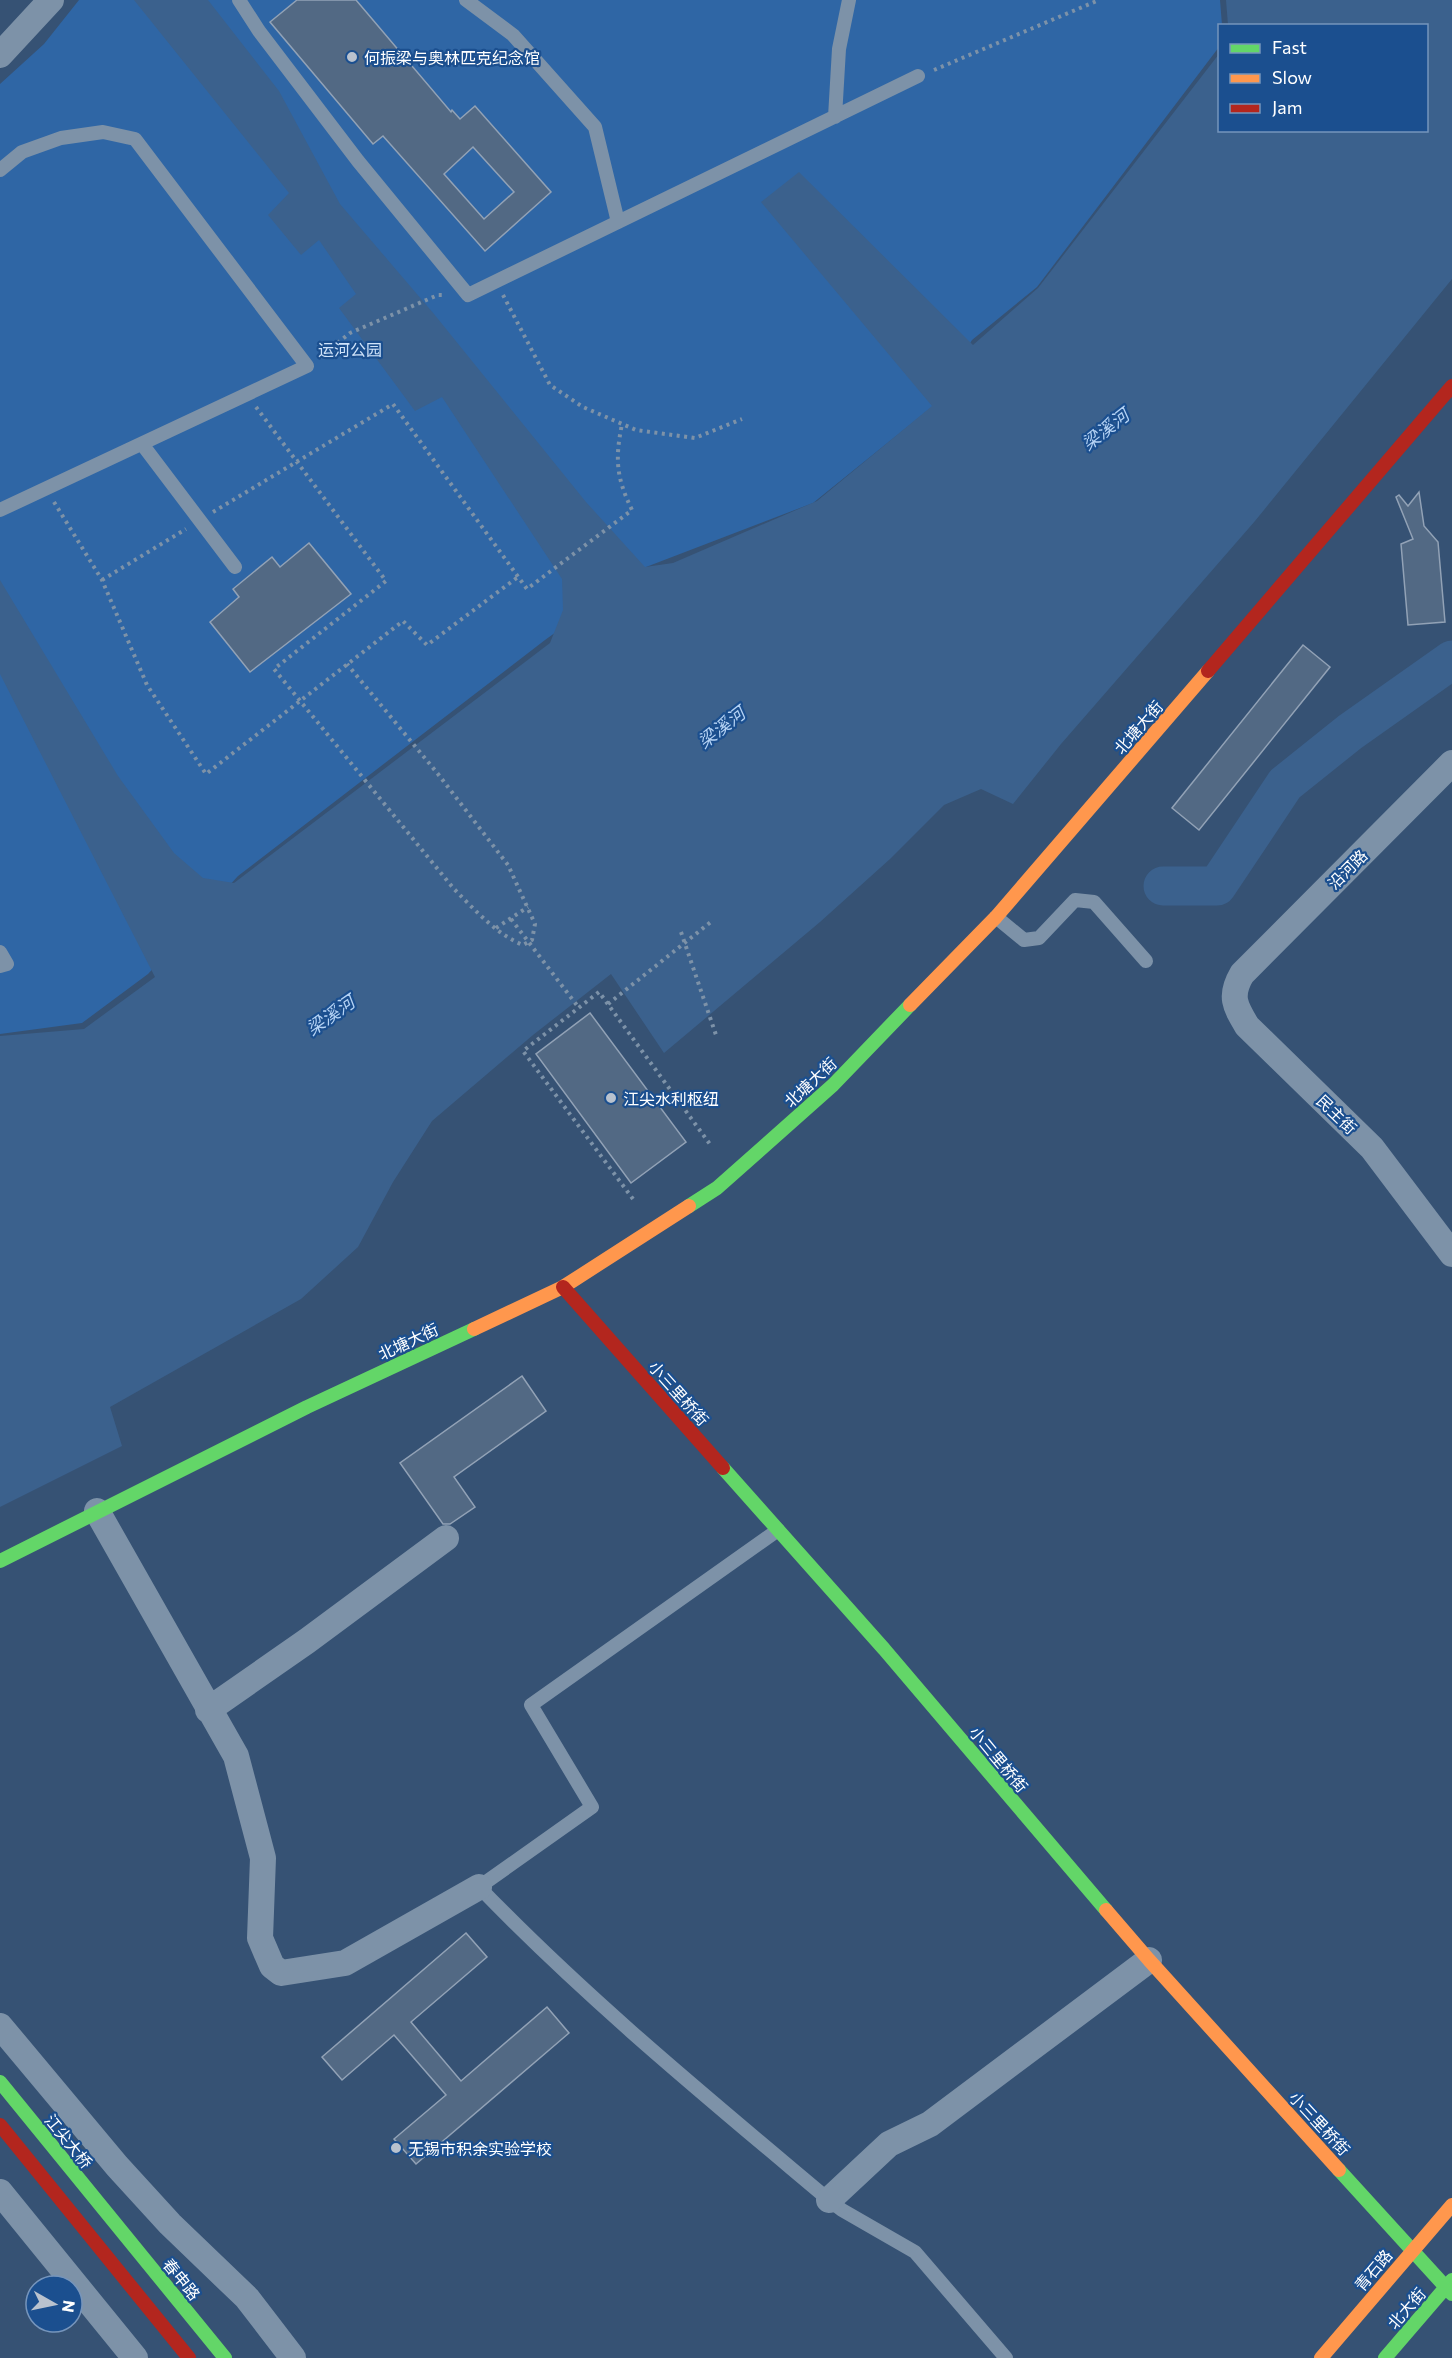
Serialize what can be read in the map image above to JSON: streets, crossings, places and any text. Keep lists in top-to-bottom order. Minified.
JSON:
{"streets":{"main road":["北塘大街","小三里桥街","江尖大桥","青石路","春申路","北大街"],"street":["沿河路","民主街"]},"crossings":[["北塘大街","小三里桥街"],["沿河路","民主街"],["小三里桥街","青石路"],["小三里桥街","北大街"],["江尖大桥","春申路"]],"water":["梁溪河"],"parks":["运河公园"],"places":["何振梁与奥林匹克纪念馆","江尖水利枢纽","无锡市积余实验学校"],"legend":["Fast","Slow","Jam"],"north":"right"}
